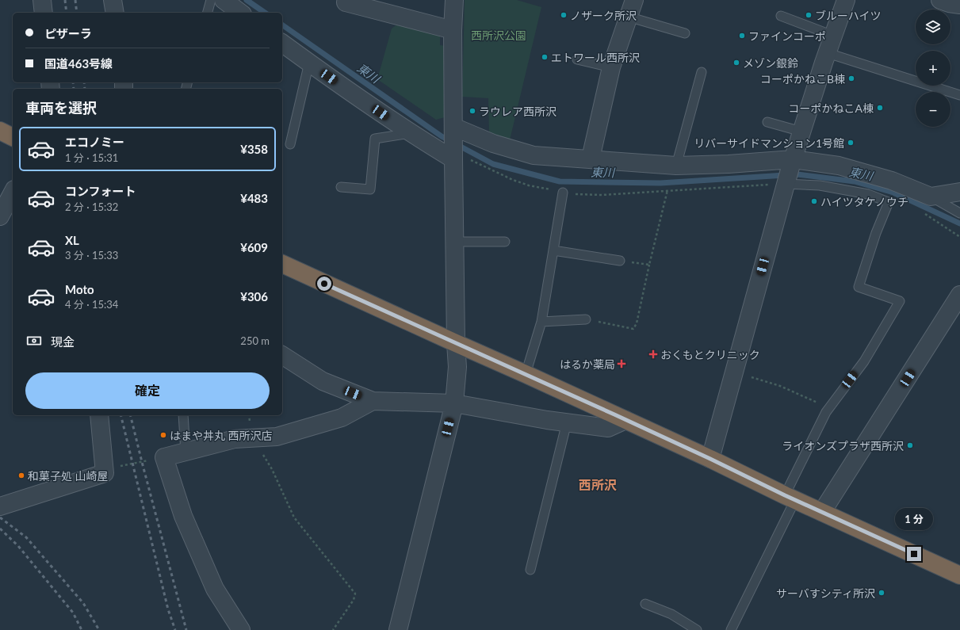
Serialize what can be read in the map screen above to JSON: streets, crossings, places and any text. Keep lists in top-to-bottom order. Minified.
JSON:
{"districts":["西所沢"],"water":["東川"],"parks":["西所沢公園"],"places":{"other":["ノザーク所沢","ブルーハイツ","ファインコーポ","エトワール西所沢","メゾン銀鈴","コーポかねこB棟","コーポかねこA棟","ラウレア西所沢","リバーサイドマンション1号館","ハイツタケノウチ","はまや丼丸 西所沢店","ライオンズプラザ西所沢","和菓子処 山崎屋","サーバすシティ所沢"],"health":["おくもとクリニック","はるか薬局"]},"page":{"map_buttons":["+","−"],"banner":["ピザーラ","国道463号線"],"heading":"車両を選択","list":[{"name":"エコノミー","note":"1 分 · 15:31","value":"¥358"},{"name":"コンフォート","note":"2 分 · 15:32","value":"¥483"},{"name":"XL","note":"3 分 · 15:33","value":"¥609"},{"name":"Moto","note":"4 分 · 15:34","value":"¥306"}],"pay":["現金","250 m"],"buttons":"確定","bubble":"1 分"}}
